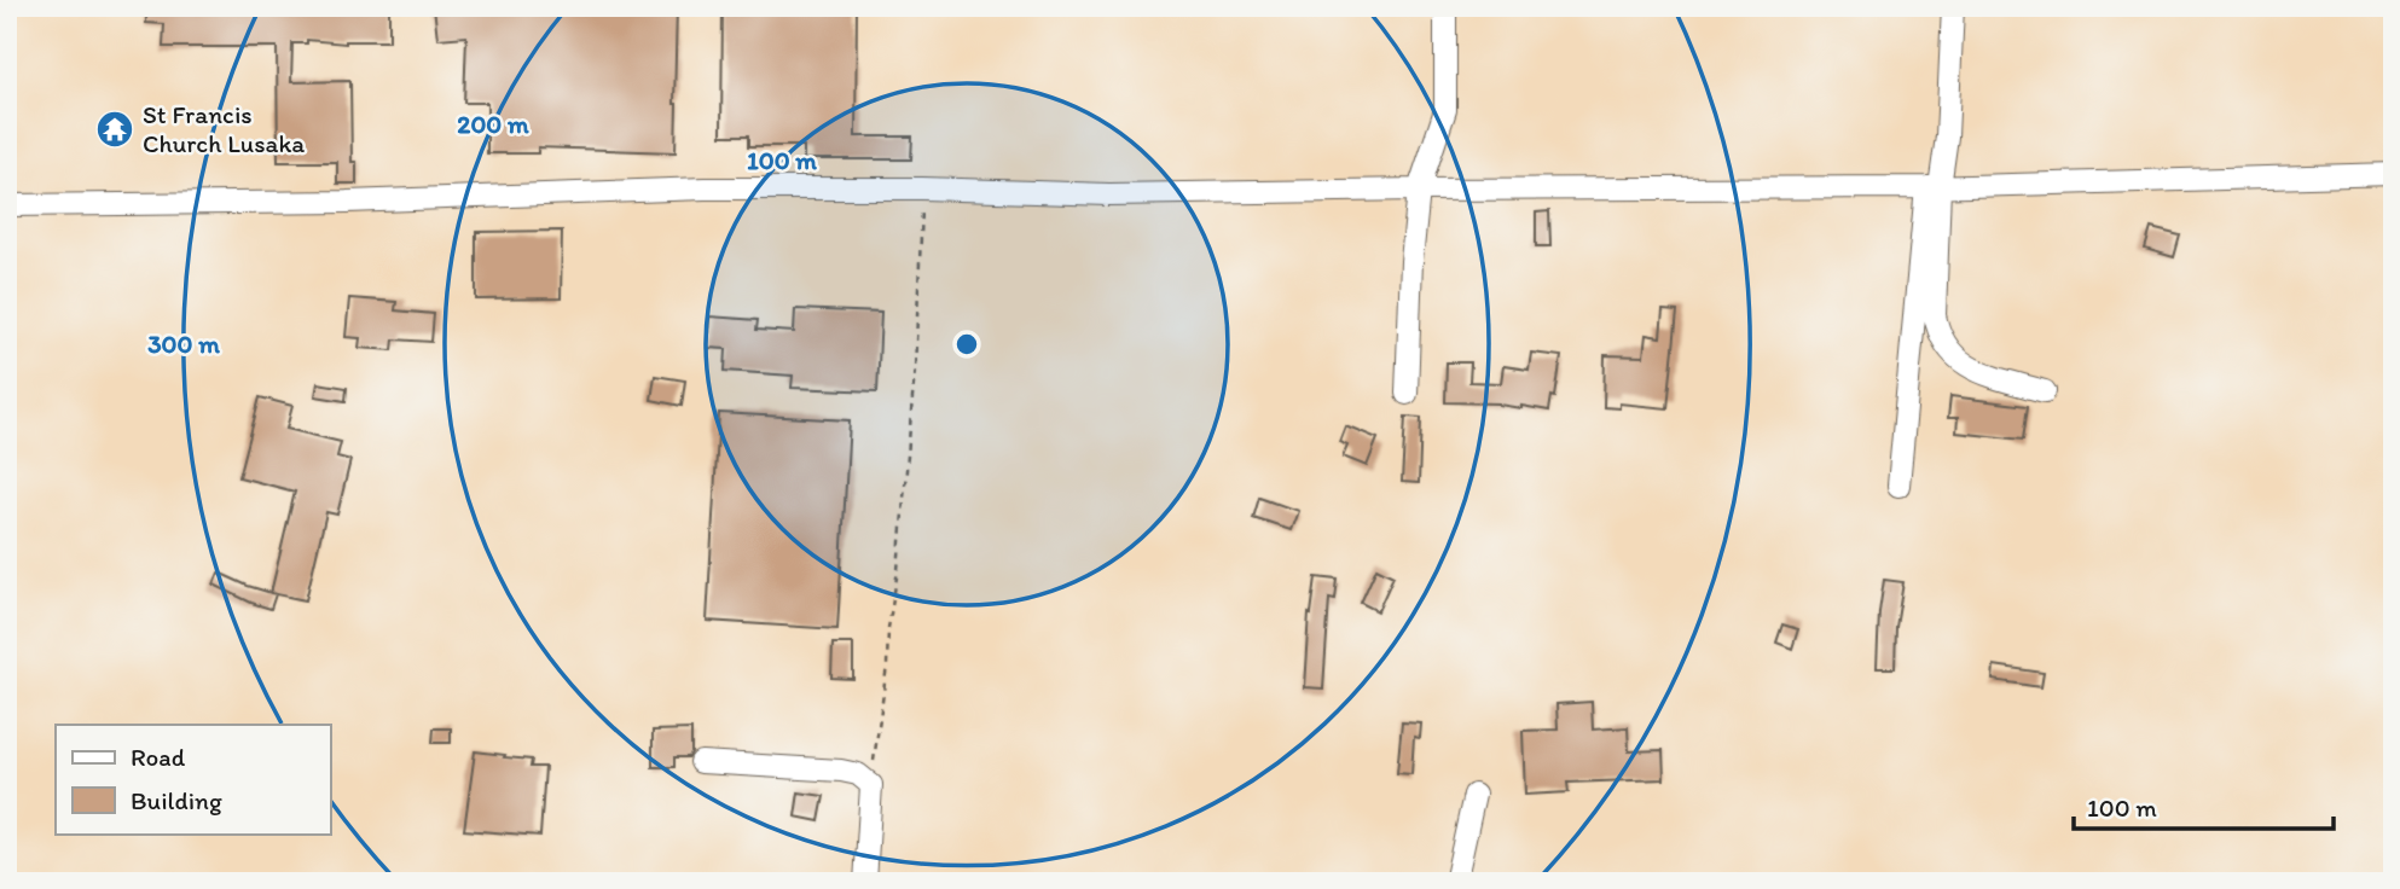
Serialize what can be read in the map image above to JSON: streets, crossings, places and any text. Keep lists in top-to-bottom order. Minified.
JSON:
{"places":{"temple":["St Francis Church Lusaka"]},"legend":["Road","Building"],"scale_bar":"100 m","rings":["200 m","100 m","300 m"]}
